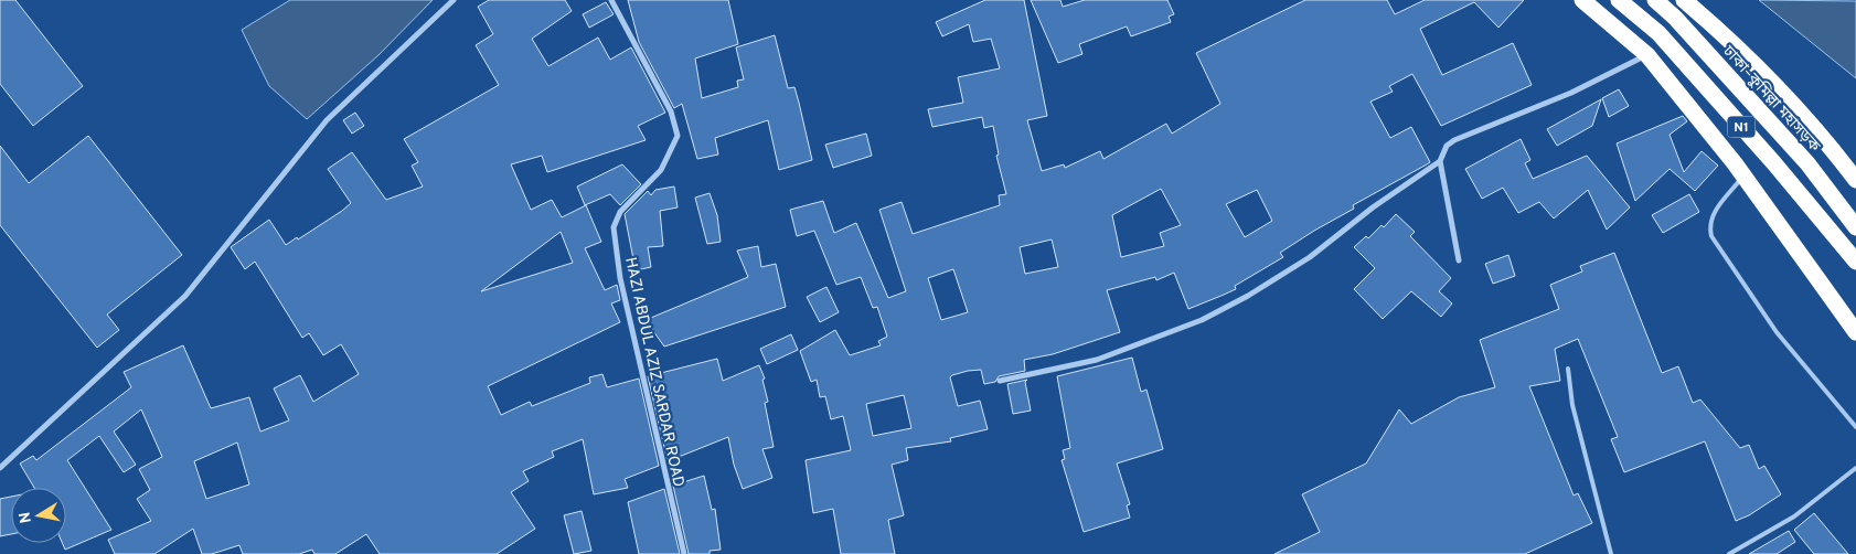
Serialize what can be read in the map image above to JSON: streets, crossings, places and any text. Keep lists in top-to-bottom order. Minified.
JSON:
{"streets":{"highway":["ঢাকা–কুমিল্লা মহাসড়ক","N1"],"street":["HAZI ABDUL AZIZ SARDAR ROAD"]},"north":"left"}
